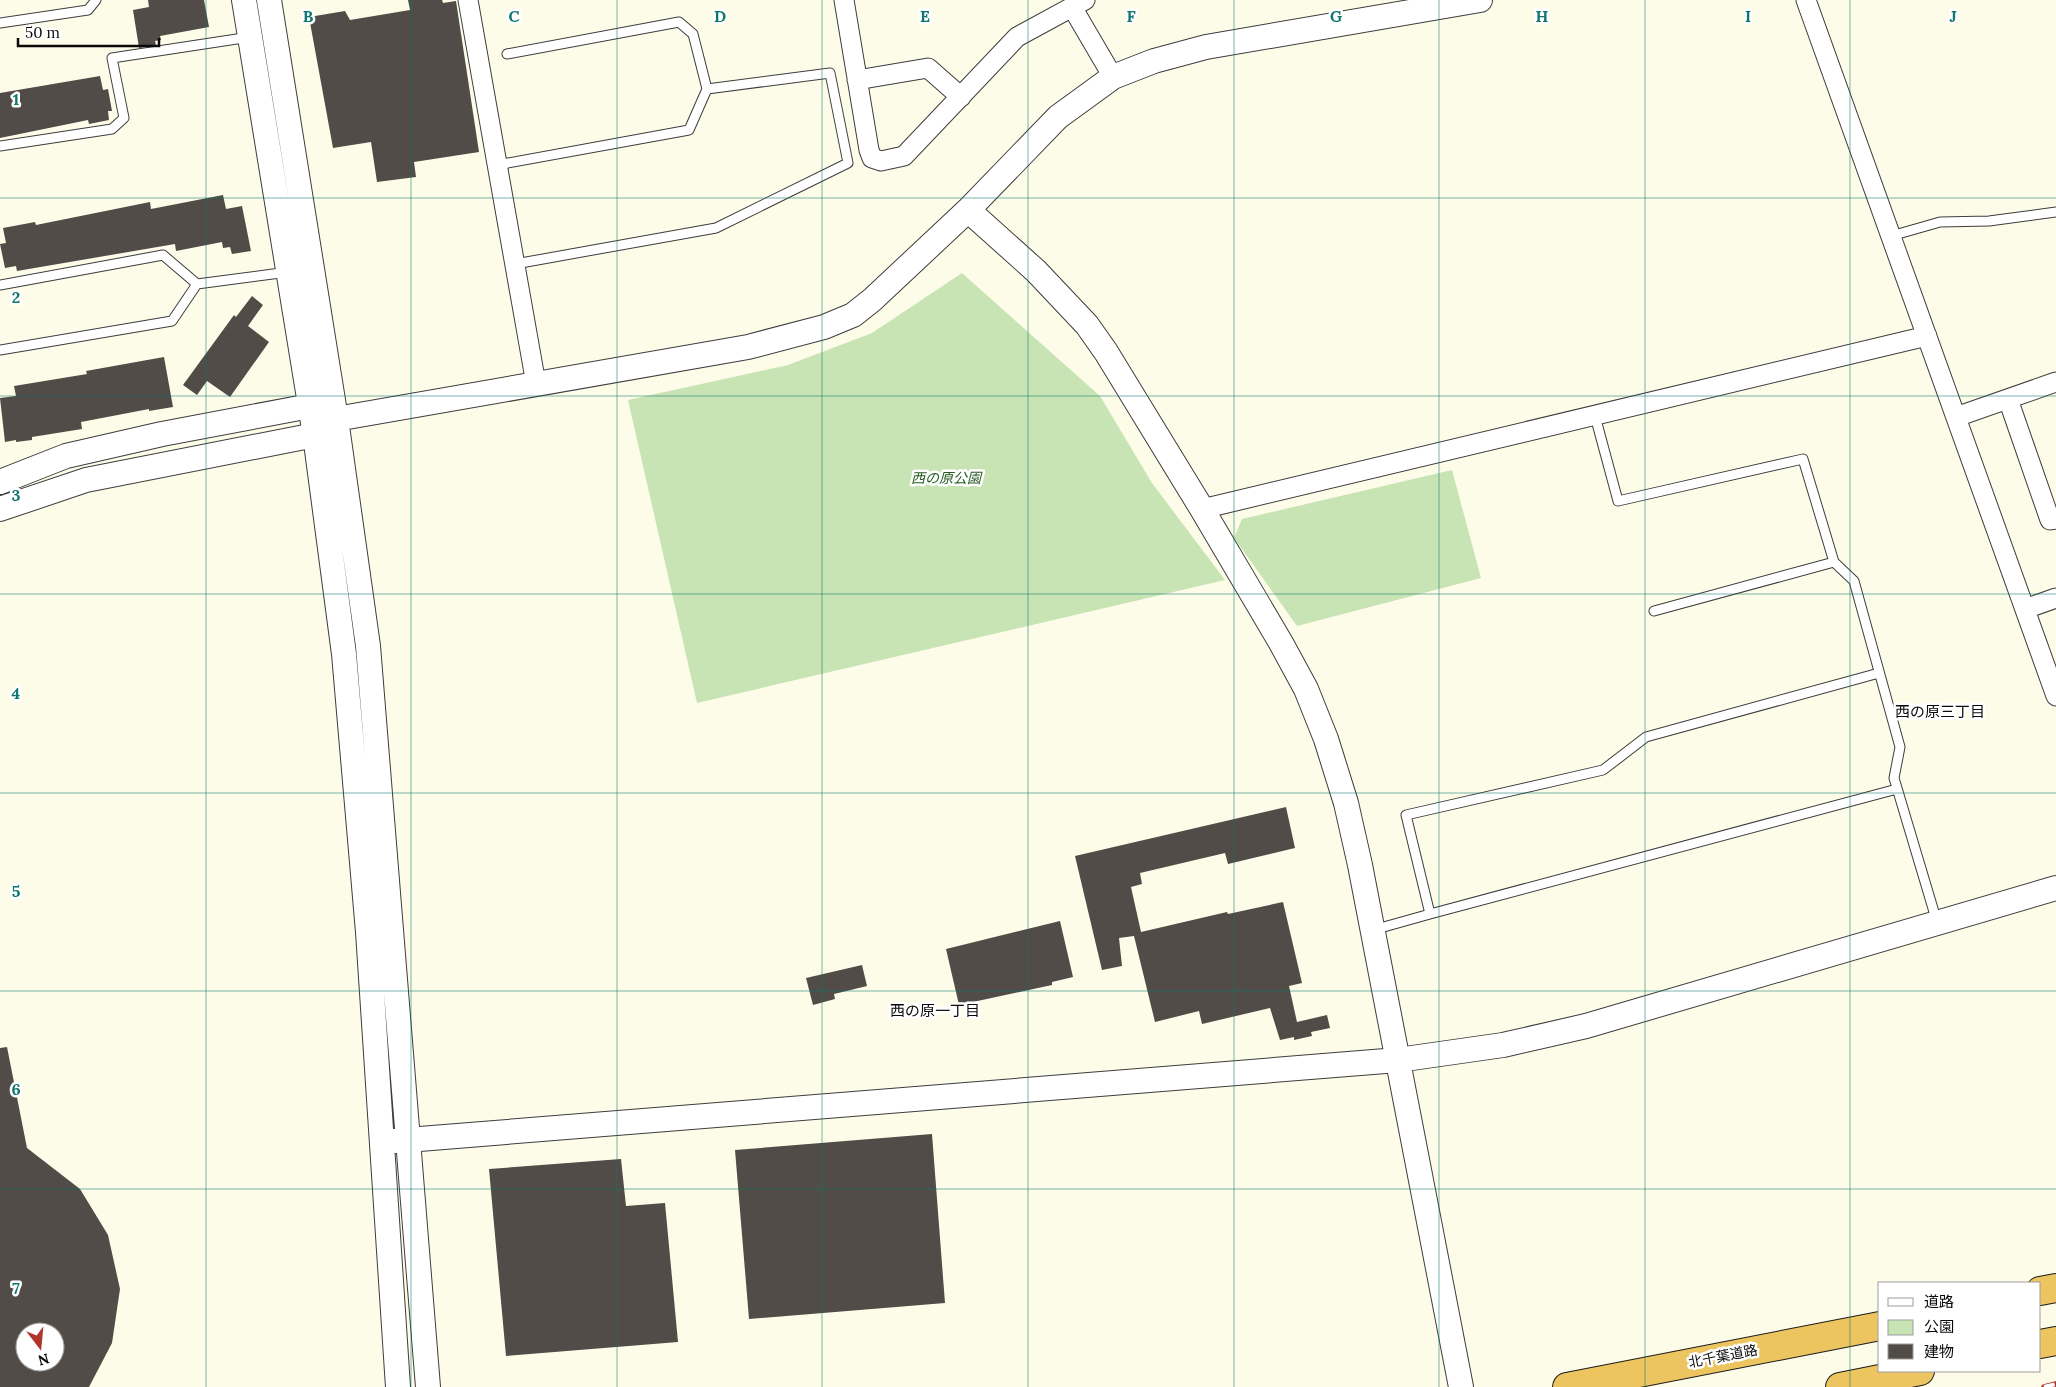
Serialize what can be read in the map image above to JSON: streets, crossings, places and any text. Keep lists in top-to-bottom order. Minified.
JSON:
{"streets":{"highway":["北千葉道路"]},"districts":["西の原三丁目","西の原一丁目"],"parks":["西の原公園"],"legend":["道路","公園","建物"],"scale_bar":"50 m","north":"bottom","grid":{"columns":["B","C","D","E","F","G","H","I","J"],"rows":["1","2","3","4","5","6","7"]}}
